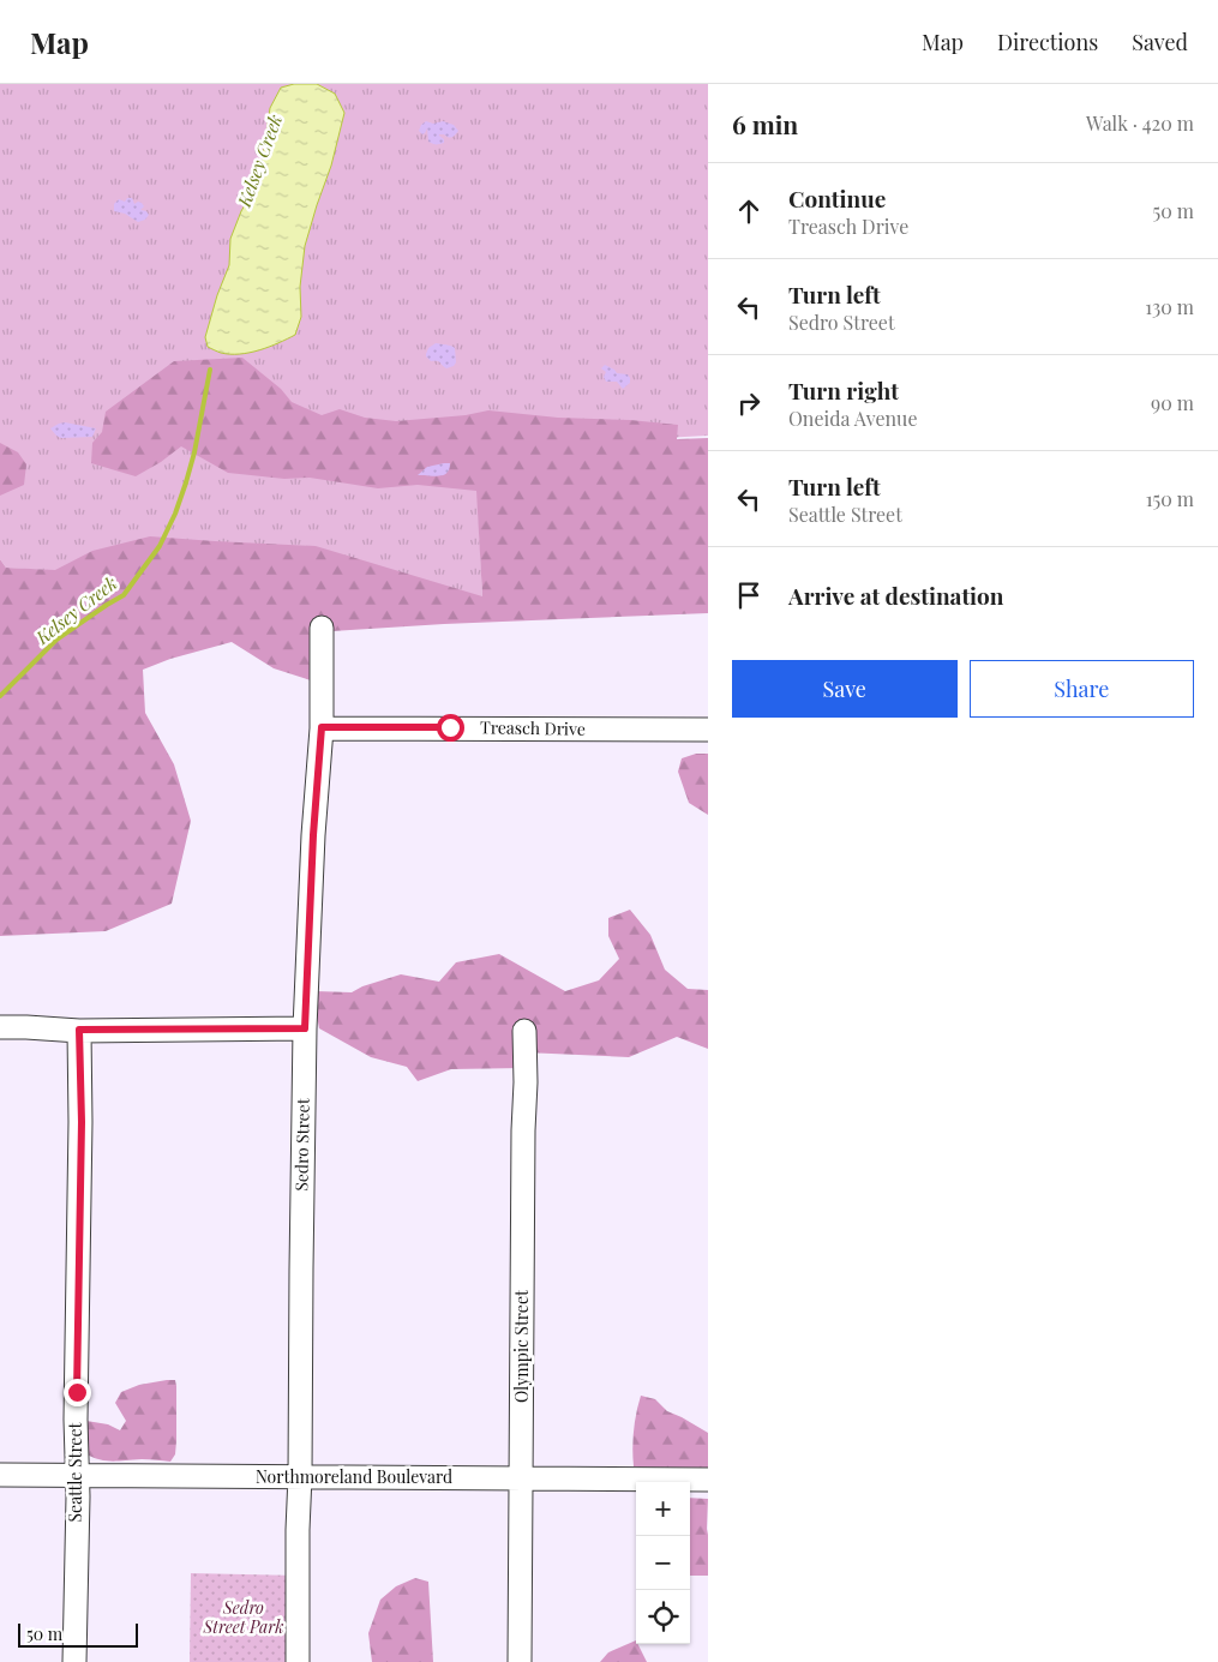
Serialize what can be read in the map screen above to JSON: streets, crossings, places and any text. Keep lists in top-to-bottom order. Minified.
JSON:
{"streets":{"street":["Treasch Drive","Sedro Street","Olympic Street","Seattle Street","Northmoreland Boulevard"]},"crossings":[["Treasch Drive","Sedro Street"],["Sedro Street","Northmoreland Boulevard"],["Olympic Street","Northmoreland Boulevard"],["Seattle Street","Northmoreland Boulevard"]],"water":["Kelsey Creek"],"parks":["Sedro Street Park"],"scale_bar":"50 m","page":{"header":"Map","nav":["Map","Directions","Saved"],"heading":["6 min","Walk · 420 m"],"list":[["Continue","Treasch Drive","50 m"],["Turn left","Sedro Street","130 m"],["Turn right","Oneida Avenue","90 m"],["Turn left","Seattle Street","150 m"],"Arrive at destination"],"buttons":["Save","Share"],"map_buttons":["+","−"],"scale":"50 m"}}
